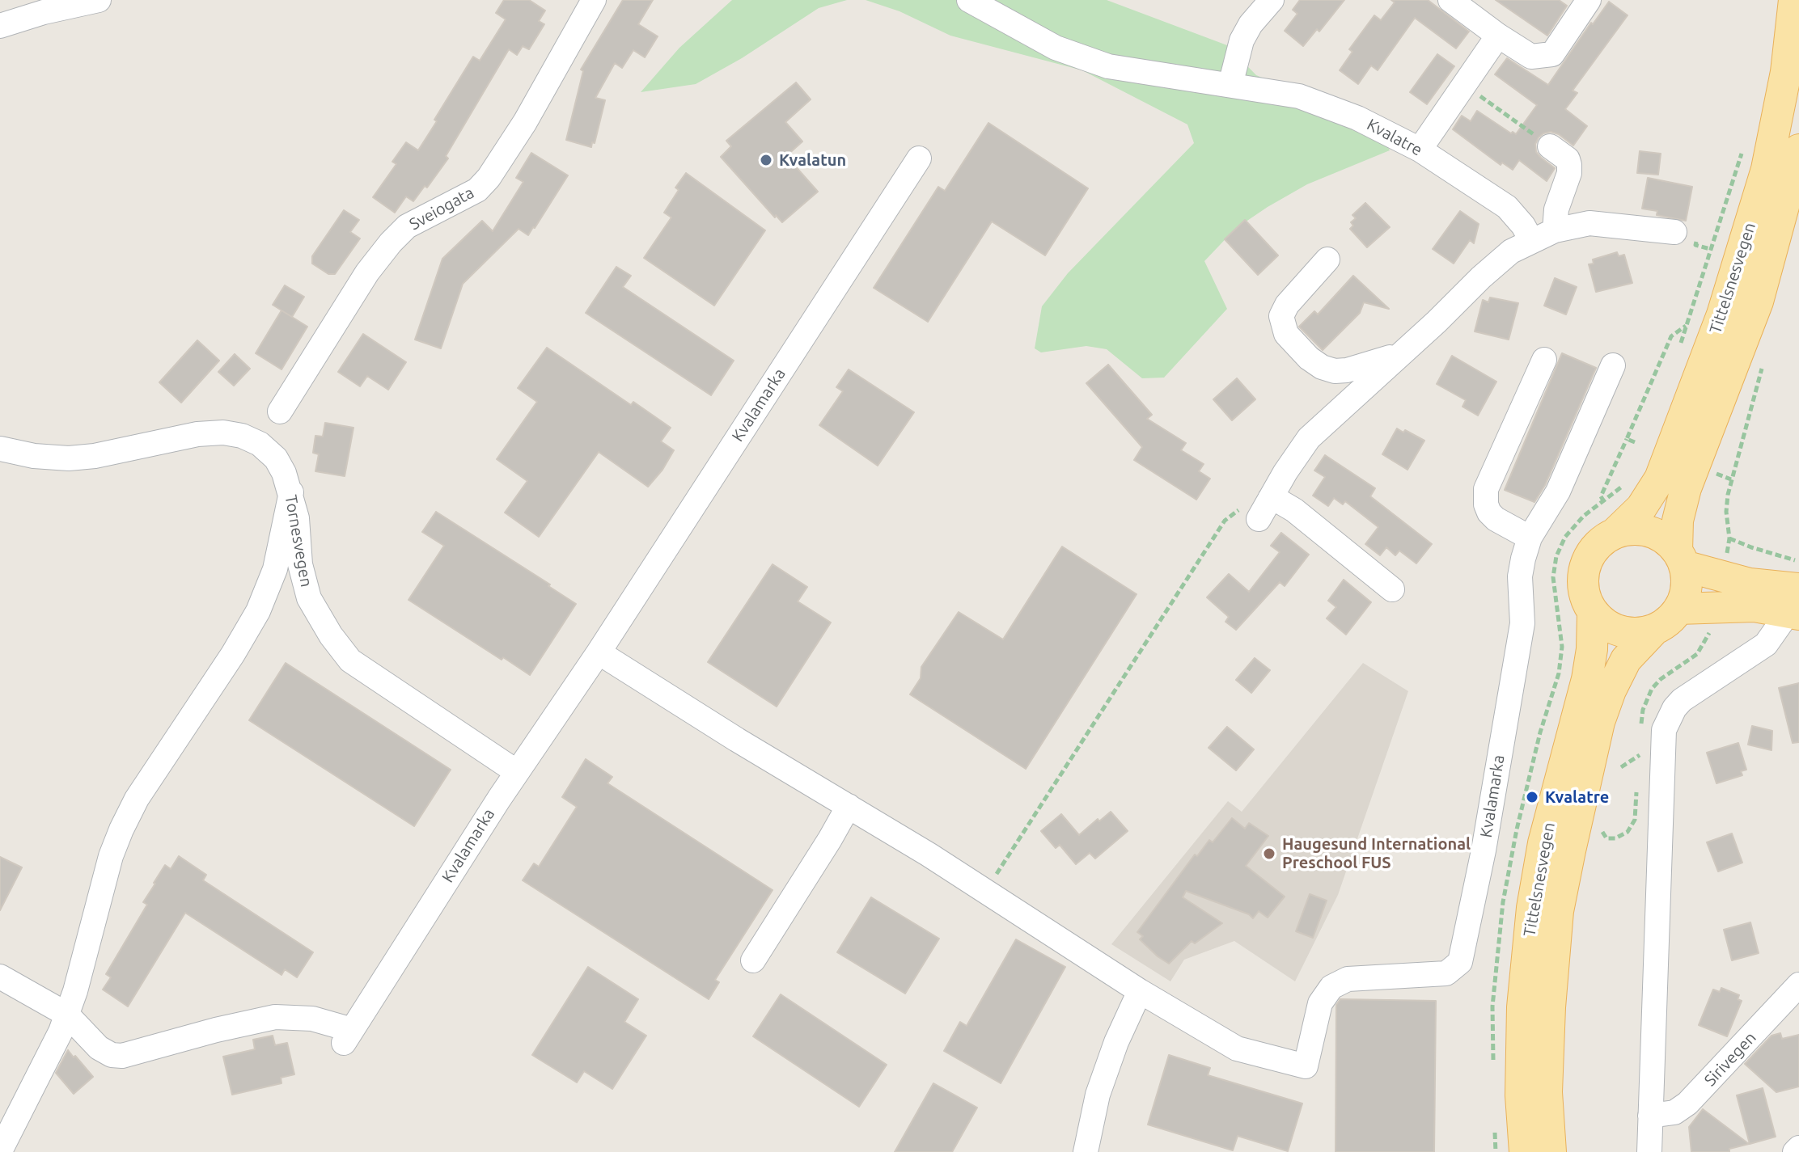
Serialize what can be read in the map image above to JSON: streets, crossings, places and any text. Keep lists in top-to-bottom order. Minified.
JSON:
{"streets":{"main road":["Tittelsnesvegen"],"street":["Kvalatre","Sveiogata","Kvalamarka","Tornesvegen","Sirivegen"]},"crossings":[["Kvalamarka","Tornesvegen"]],"places":["Kvalatun","Kvalatre","Haugesund International Preschool FUS"]}
